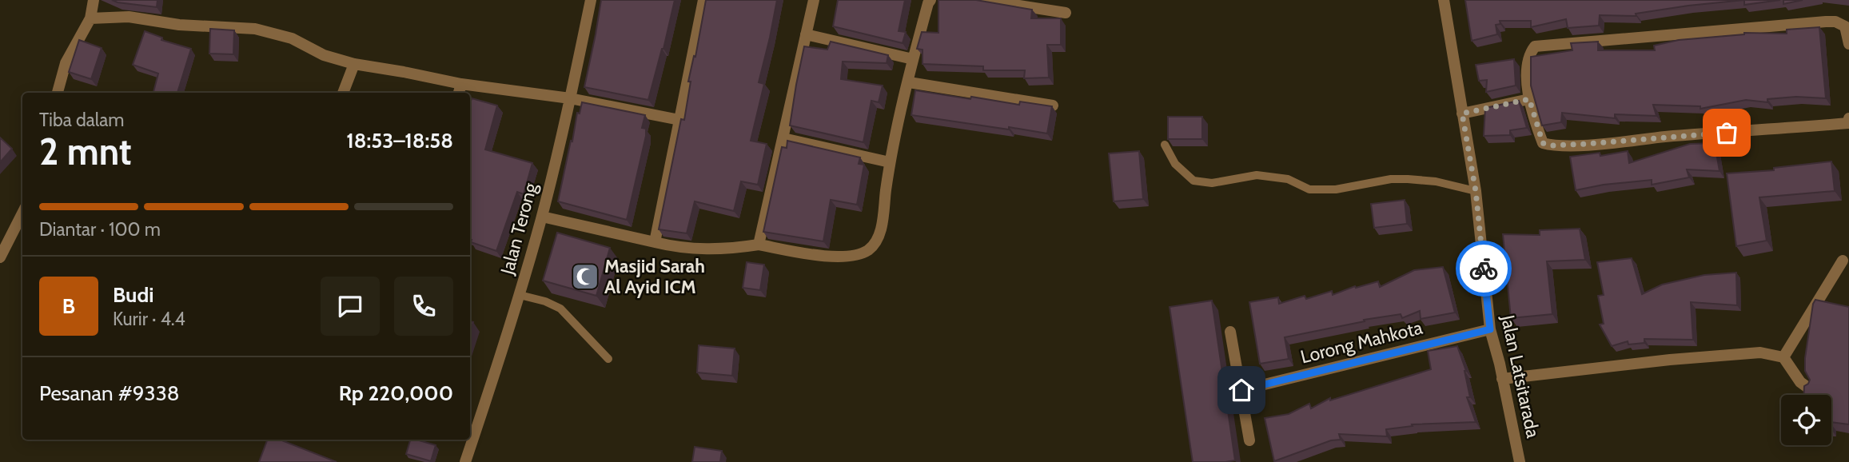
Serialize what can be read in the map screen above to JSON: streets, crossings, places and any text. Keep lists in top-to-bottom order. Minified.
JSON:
{"streets":{"street":["Jalan Terong","Lorong Mahkota","Jalan Latsitarada"]},"crossings":[["Lorong Mahkota","Jalan Latsitarada"]],"places":{"mosque":["Masjid Sarah Al Ayid ICM"]},"page":{"heading":["2 mnt","Tiba dalam","18:53–18:58"],"panel":["Budi","Kurir · 4.4","Pesanan #9338","Rp 220,000"],"bar":"Diantar · 100 m","round":"B"}}
